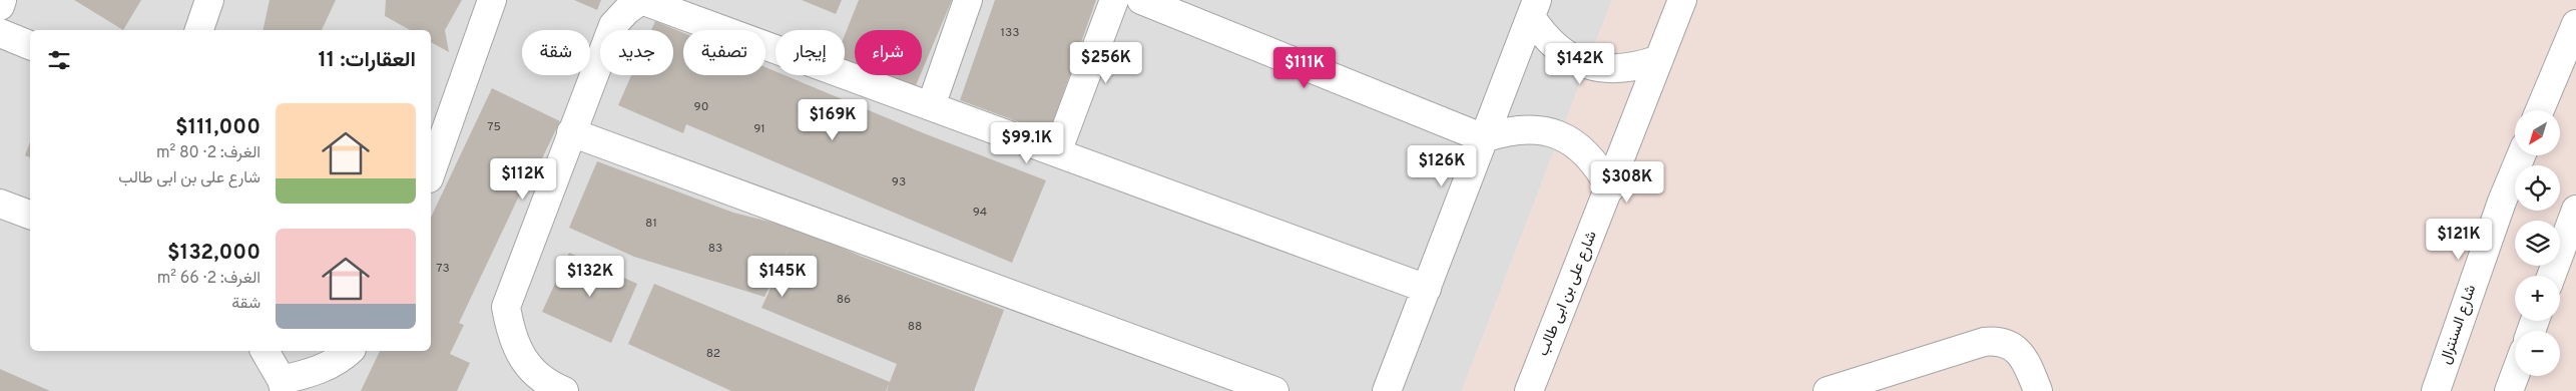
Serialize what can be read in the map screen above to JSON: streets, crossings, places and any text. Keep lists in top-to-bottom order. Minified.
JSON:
{"streets":{"street":["شارع على بن ابى طالب","شارع السنترال"]},"house_numbers":["133","90","75","91","93","94","81","83","73","86","88","82"],"north":"bottom left","page":{"chip":["شراء","إيجار","تصفية","جديد","شقة"],"heading":"العقارات: 11","price":["$256K","$142K","$111K","$169K","$99.1K","$126K","$112K","$308K","$121K","$132K","$145K"],"list":[{"name":"$111,000","note":"الغرف: 2 · 80 m² · شارع على بن ابى طالب"},{"name":"$132,000","note":"الغرف: 2 · 66 m² · شقة"}],"map_buttons":["+","−"]}}
